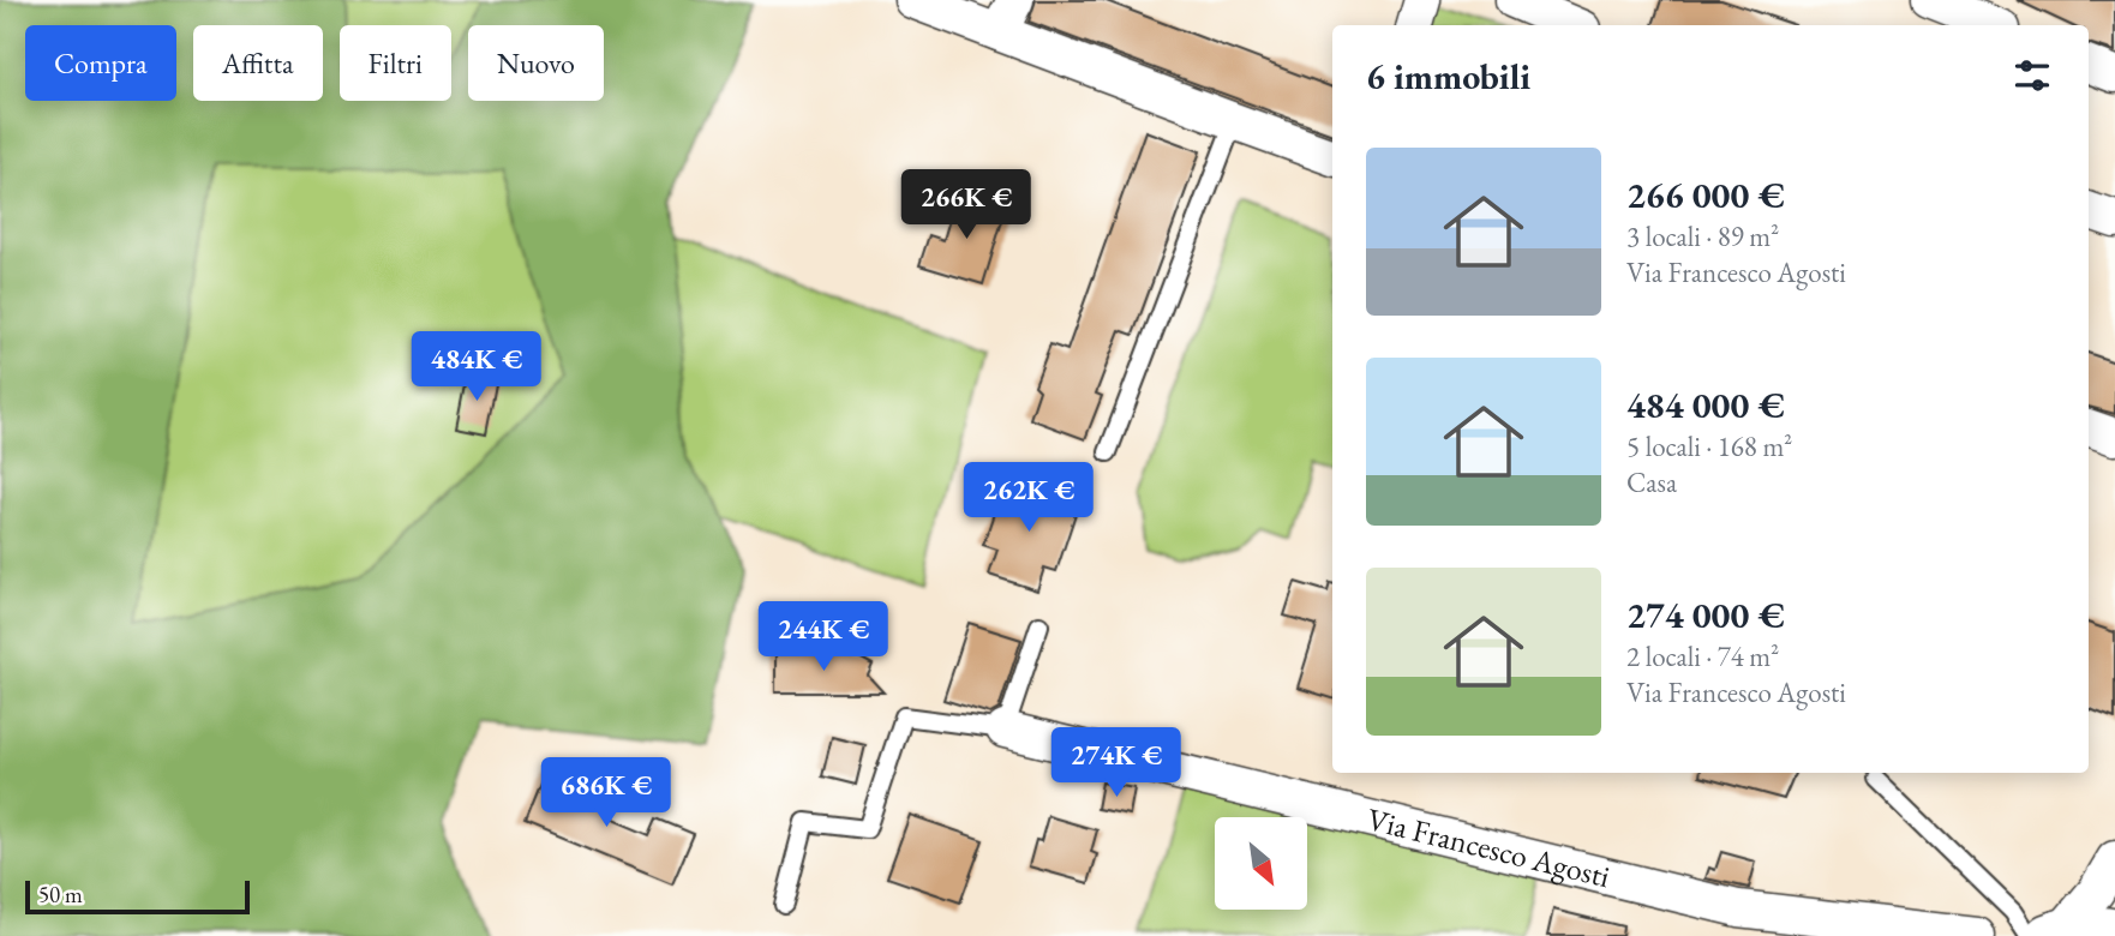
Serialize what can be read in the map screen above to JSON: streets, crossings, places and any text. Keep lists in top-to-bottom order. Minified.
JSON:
{"streets":{"street":["Via Francesco Agosti"]},"scale_bar":"50 m","north":"bottom right","page":{"chip":["Compra","Affitta","Filtri","Nuovo"],"heading":"6 immobili","list":[{"name":"266 000 €","note":"3 locali · 89 m² · Via Francesco Agosti"},{"name":"484 000 €","note":"5 locali · 168 m² · Casa"},{"name":"274 000 €","note":"2 locali · 74 m² · Via Francesco Agosti"}],"price":["266K €","484K €","262K €","244K €","274K €","686K €"],"scale":"50 m"}}
